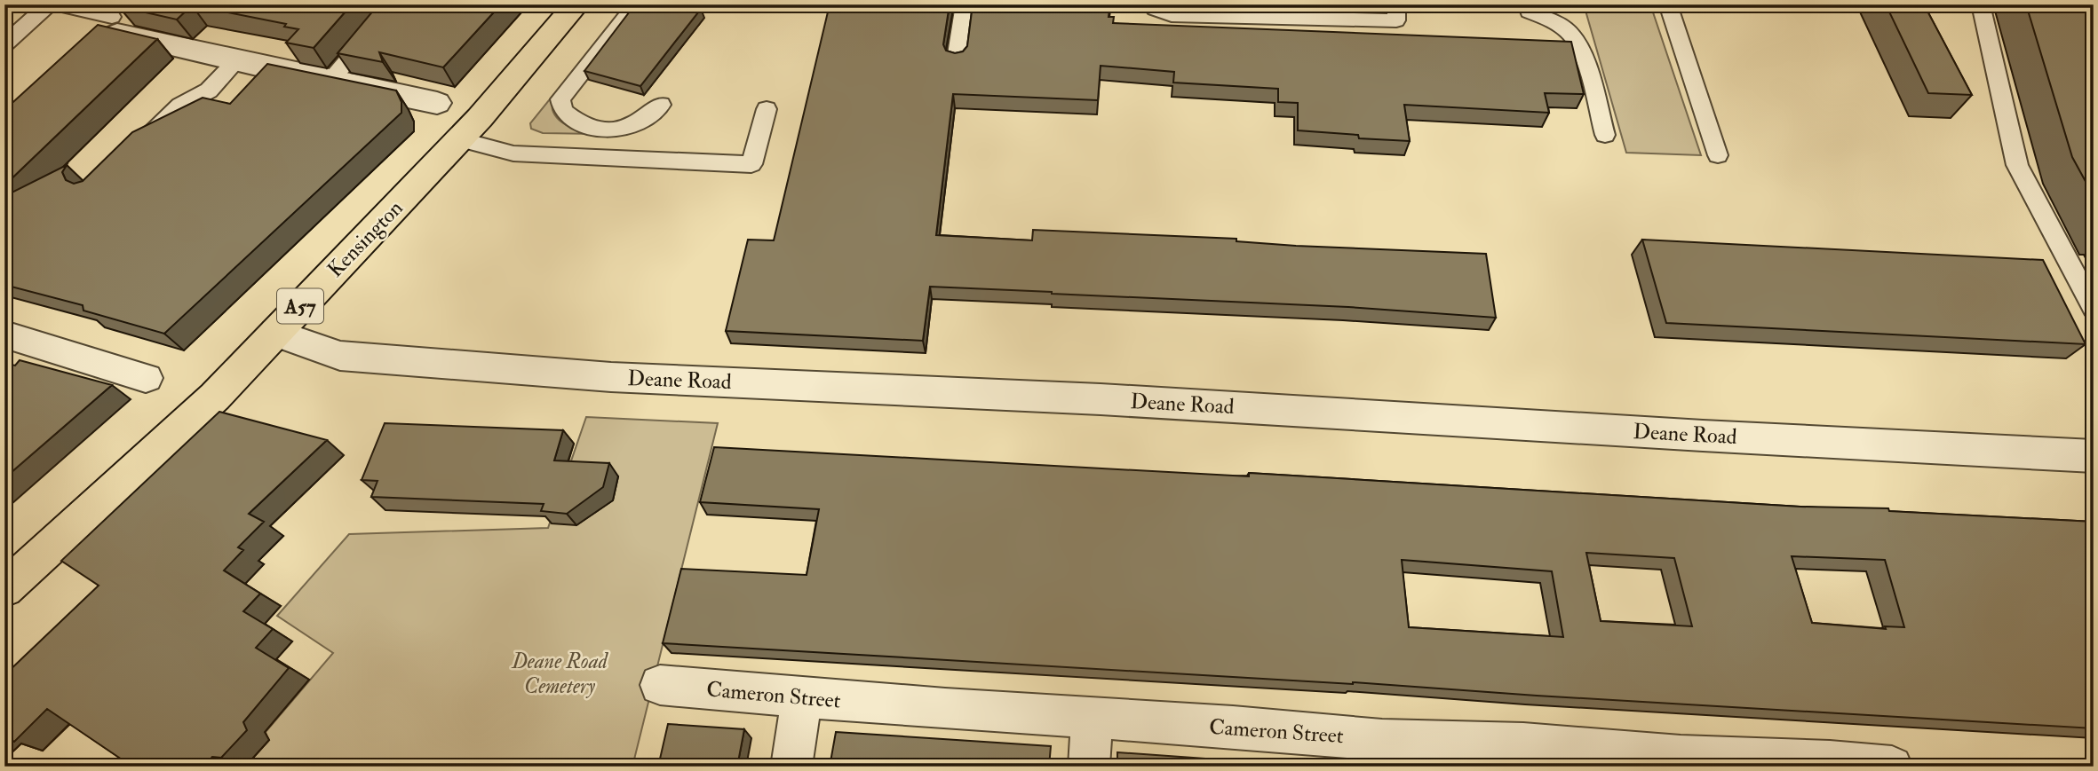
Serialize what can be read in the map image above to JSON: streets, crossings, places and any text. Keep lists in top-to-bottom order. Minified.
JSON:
{"streets":{"main road":["Kensington","A57"],"street":["Deane Road","Cameron Street"]},"crossings":[["Kensington","Deane Road"]],"parks":["Deane Road Cemetery"]}
